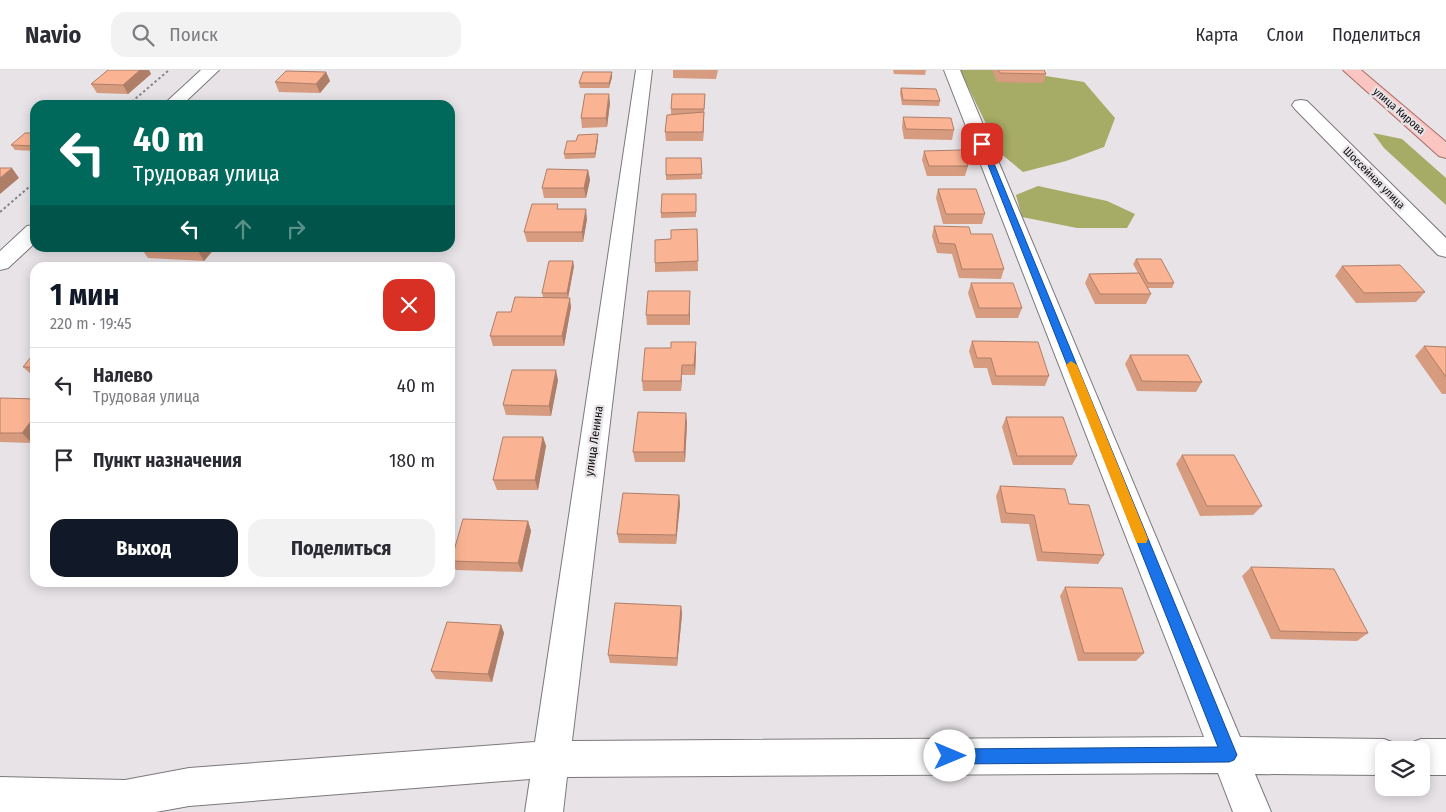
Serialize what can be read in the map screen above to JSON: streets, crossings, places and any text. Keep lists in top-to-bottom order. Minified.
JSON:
{"streets":{"main road":["улица Кирова"],"street":["Шоссейная улица","улица Ленина"]},"page":{"header":"Navio","search":"Поиск","nav":["Карта","Слои","Поделиться"],"turn":["40 m","Трудовая улица"],"heading":["1 мин","220 m · 19:45"],"list":[{"name":"Налево","note":"Трудовая улица","value":"40 m"},{"name":"Пункт назначения","value":"180 m"}],"buttons":["Выход","Поделиться"]}}
